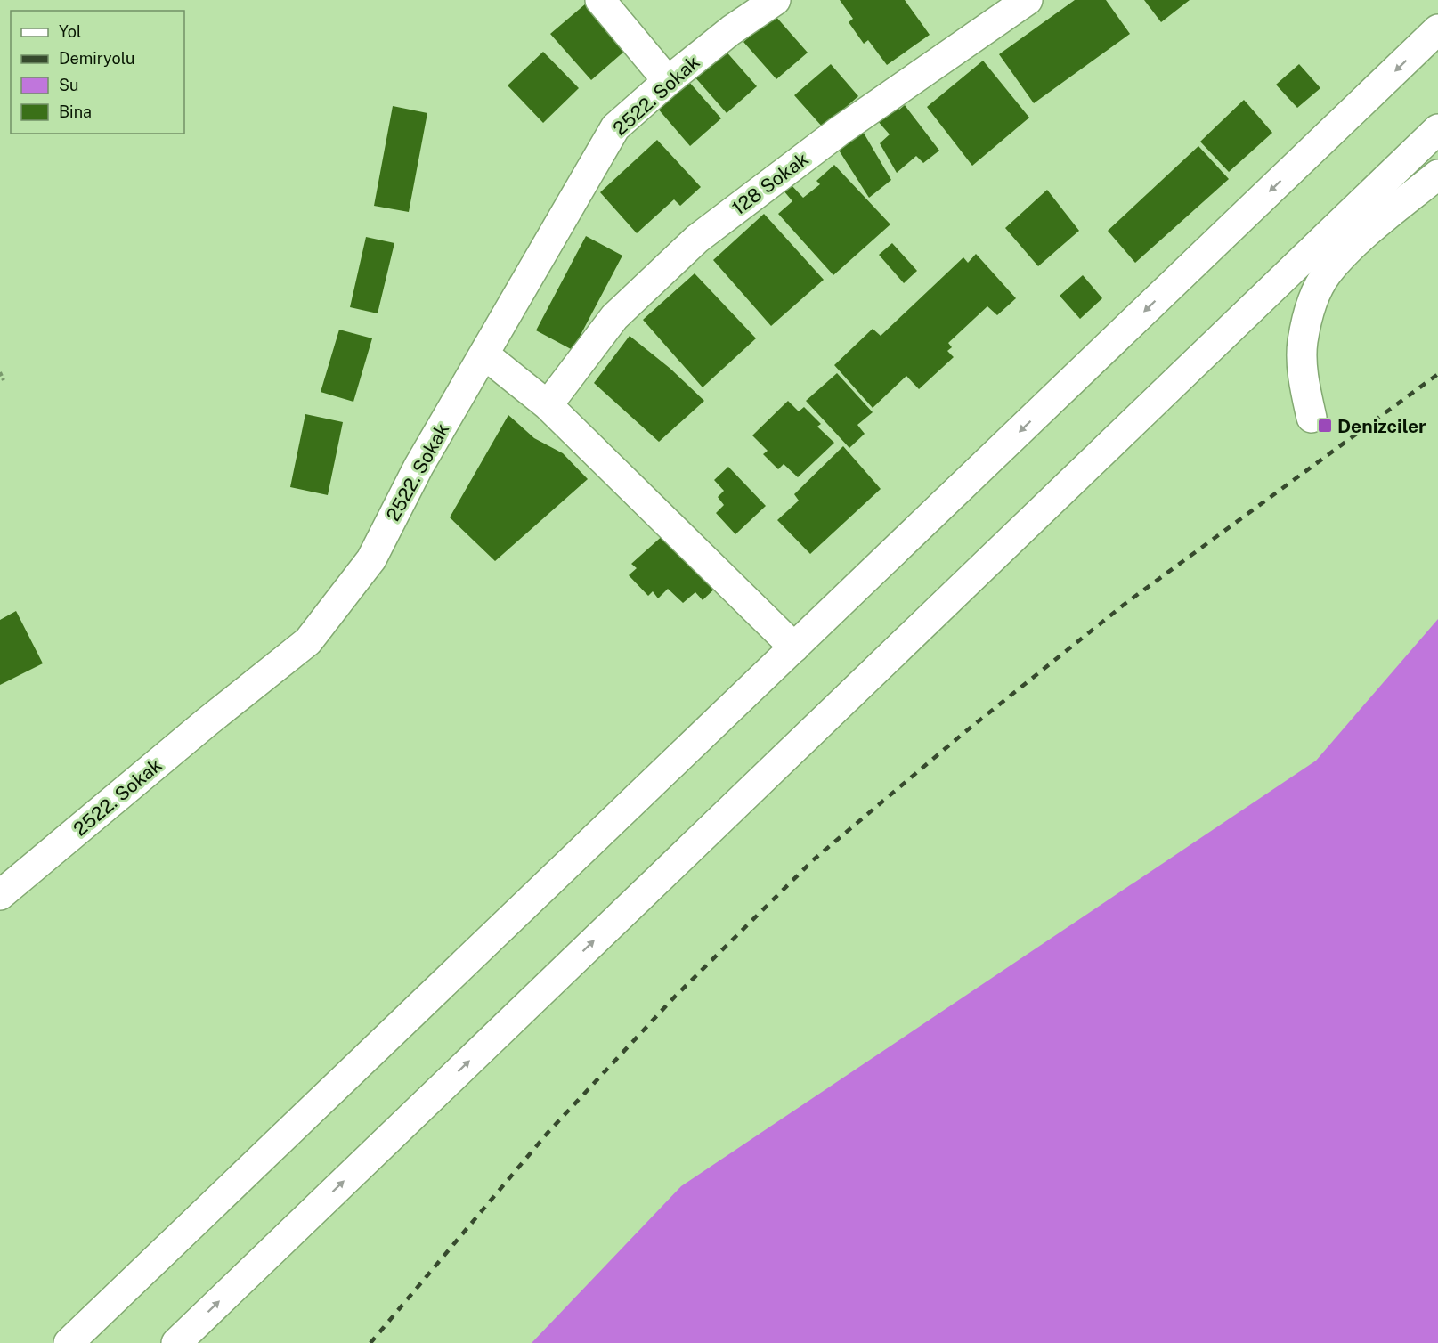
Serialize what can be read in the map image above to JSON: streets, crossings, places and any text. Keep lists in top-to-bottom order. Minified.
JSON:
{"streets":{"main road":["2522. Sokak","128 Sokak"]},"places":{"transit":["Denizciler"]},"legend":["Yol","Demiryolu","Su","Bina"]}
